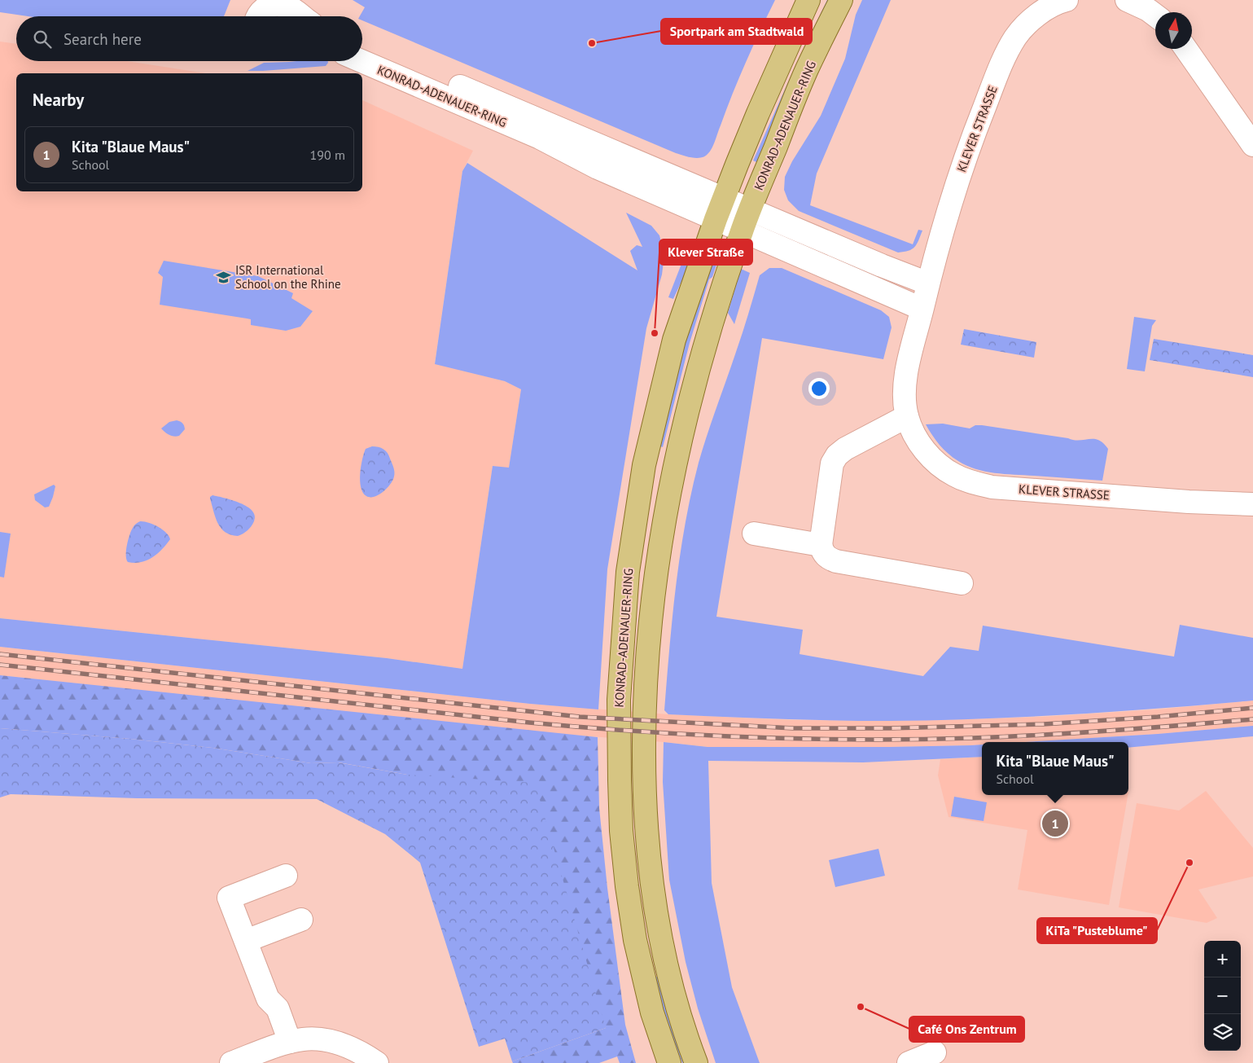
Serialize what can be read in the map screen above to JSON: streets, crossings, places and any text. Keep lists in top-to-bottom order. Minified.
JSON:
{"streets":{"main road":["KONRAD-ADENAUER-RING"],"street":["KLEVER STRASSE"]},"places":{"other":["Sportpark am Stadtwald","Klever Straße","KiTa \"Pusteblume\"","Café Ons Zentrum"],"school or university":["ISR International School on the Rhine"]},"north":"top","page":{"search":"Search here","heading":"Nearby","list":[{"mark":"1","name":"Kita \"Blaue Maus\"","note":"School","value":"190 m"}],"popup":["Kita \"Blaue Maus\"","School"],"pins":"1","map_buttons":["+","−"]}}
